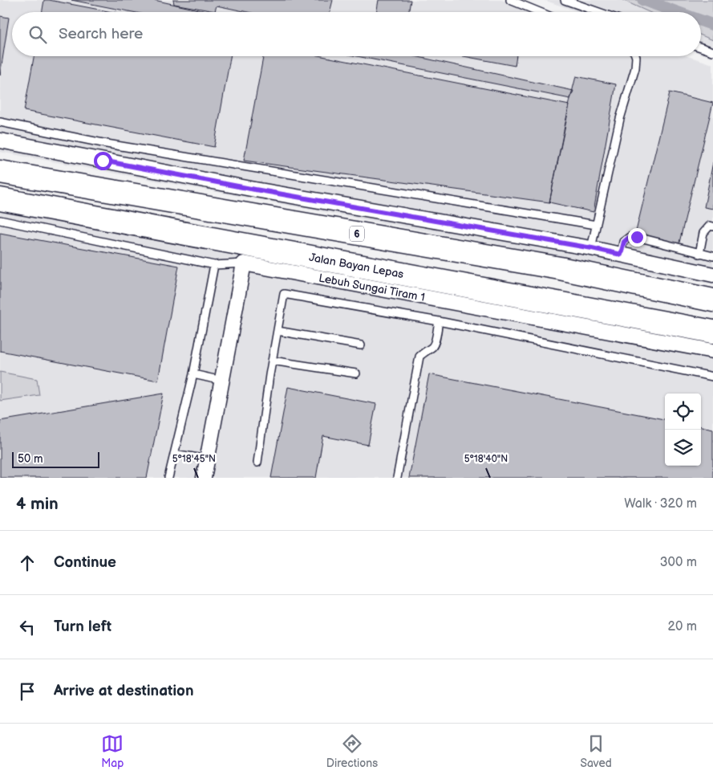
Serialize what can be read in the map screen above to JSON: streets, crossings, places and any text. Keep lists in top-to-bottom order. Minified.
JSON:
{"streets":{"highway":["6","Jalan Bayan Lepas"],"street":["Lebuh Sungai Tiram 1"]},"scale_bar":"50 m","page":{"search":"Search here","scale":"50 m","heading":["4 min","Walk · 320 m"],"list":[["Continue","300 m"],["Turn left","20 m"],"Arrive at destination"],"nav":["Map","Directions","Saved"]},"coordinates":["5°18'45\"N","5°18'40\"N"]}
